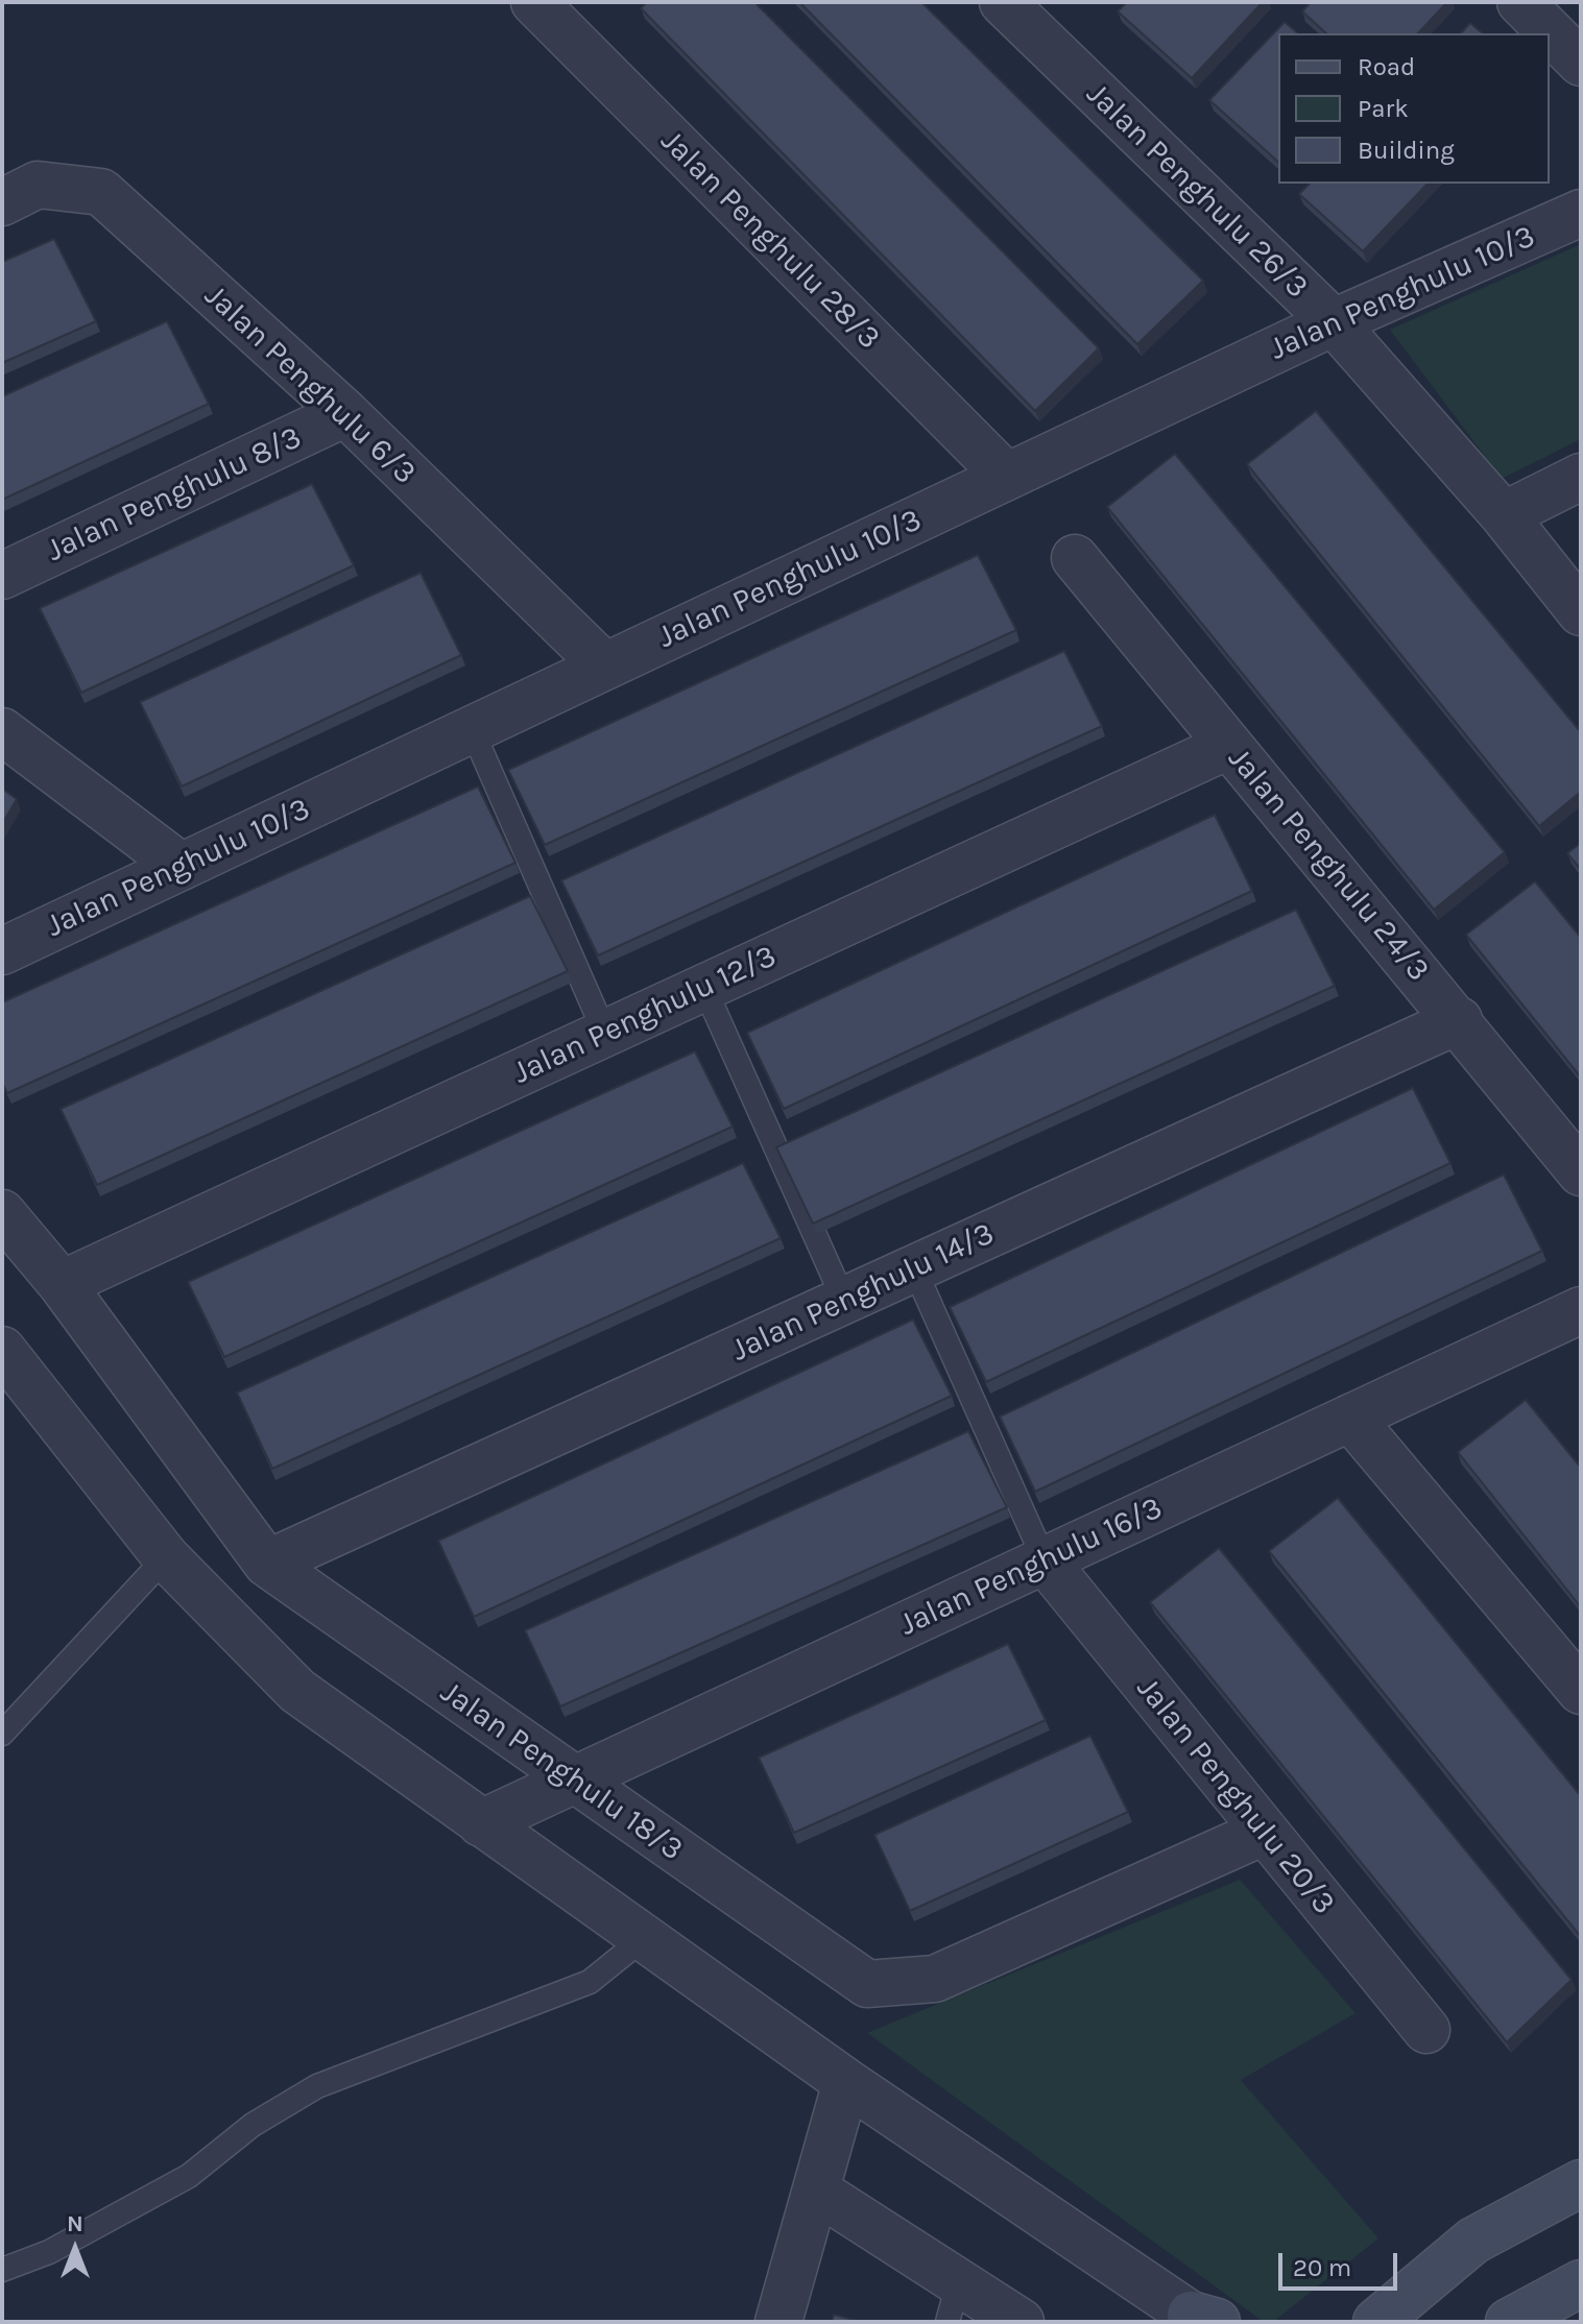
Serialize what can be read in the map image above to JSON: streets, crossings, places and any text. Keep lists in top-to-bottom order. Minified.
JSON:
{"streets":{"street":["Jalan Penghulu 26/3","Jalan Penghulu 28/3","Jalan Penghulu 10/3","Jalan Penghulu 6/3","Jalan Penghulu 8/3","Jalan Penghulu 24/3","Jalan Penghulu 12/3","Jalan Penghulu 14/3","Jalan Penghulu 16/3","Jalan Penghulu 18/3","Jalan Penghulu 20/3"]},"crossings":[["Jalan Penghulu 26/3","Jalan Penghulu 10/3"],["Jalan Penghulu 28/3","Jalan Penghulu 10/3"],["Jalan Penghulu 10/3","Jalan Penghulu 6/3"],["Jalan Penghulu 6/3","Jalan Penghulu 8/3"],["Jalan Penghulu 24/3","Jalan Penghulu 12/3"],["Jalan Penghulu 24/3","Jalan Penghulu 14/3"],["Jalan Penghulu 12/3","Jalan Penghulu 18/3"],["Jalan Penghulu 14/3","Jalan Penghulu 18/3"],["Jalan Penghulu 16/3","Jalan Penghulu 18/3"],["Jalan Penghulu 16/3","Jalan Penghulu 20/3"],["Jalan Penghulu 18/3","Jalan Penghulu 20/3"]],"legend":["Road","Park","Building"],"scale_bar":"20 m","north":"top"}
